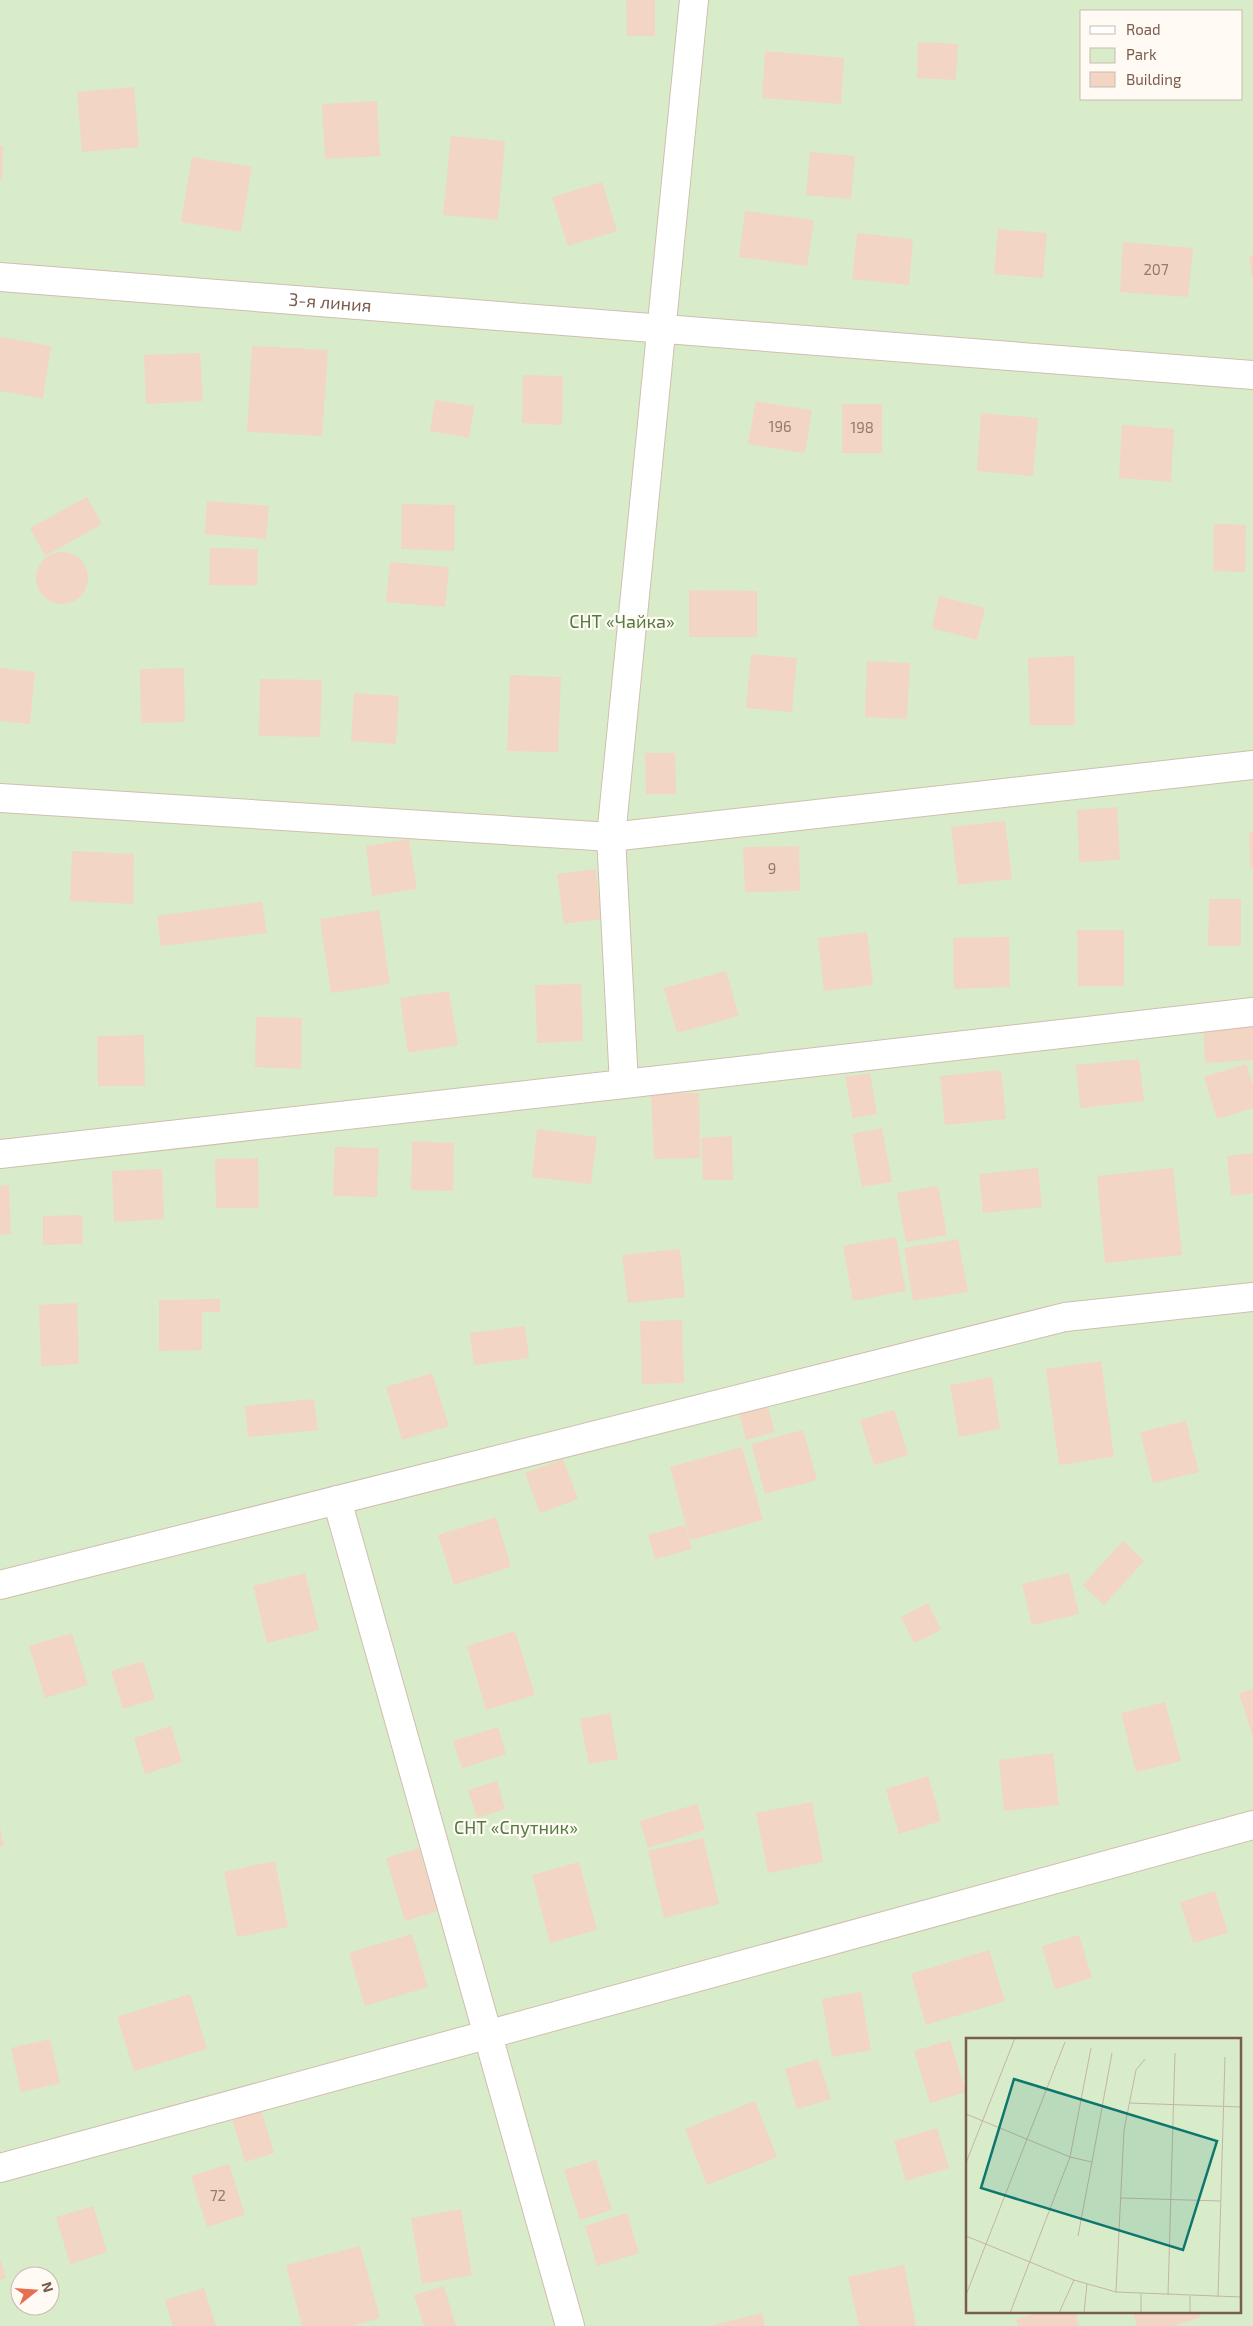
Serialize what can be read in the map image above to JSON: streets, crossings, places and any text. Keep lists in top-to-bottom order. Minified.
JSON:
{"streets":{"street":["3-я линия"]},"parks":["СНТ «Чайка»","СНТ «Спутник»"],"house_numbers":["207","196","198","9","72"],"legend":["Road","Park","Building"],"north":"right"}
